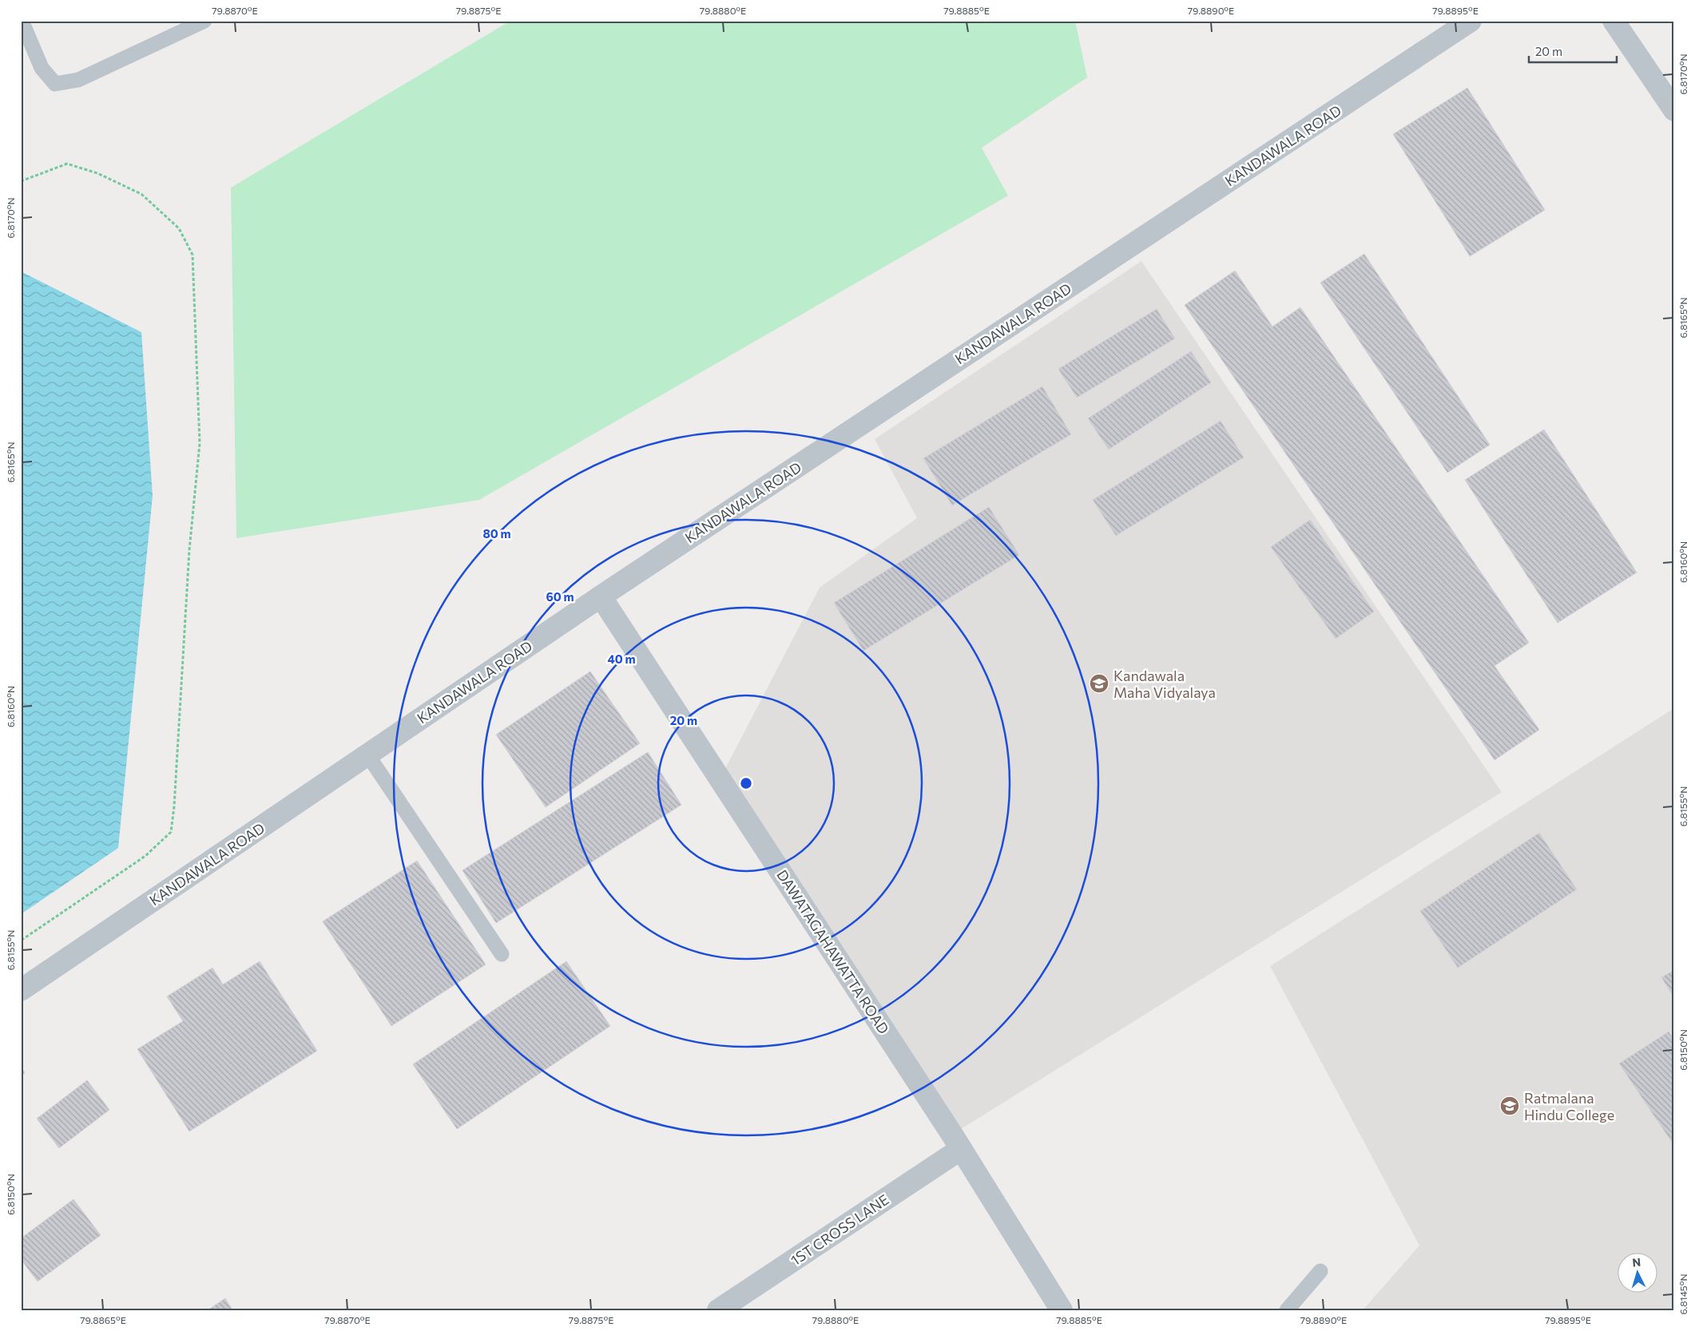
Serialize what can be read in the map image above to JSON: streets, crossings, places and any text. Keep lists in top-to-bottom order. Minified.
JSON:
{"streets":{"street":["KANDAWALA ROAD","DAWATAGAHAWATTA ROAD","1ST CROSS LANE"]},"crossings":[["KANDAWALA ROAD","DAWATAGAHAWATTA ROAD"],["DAWATAGAHAWATTA ROAD","1ST CROSS LANE"]],"places":{"school or university":["Kandawala Maha Vidyalaya","Ratmalana Hindu College"]},"scale_bar":"20 m","north":"top","coordinates":["79.8870°E","79.8875°E","79.8880°E","79.8885°E","79.8890°E","79.8895°E","6.8170°N","6.8165°N","6.8160°N","6.8155°N","6.8150°N","6.8145°N","79.8865°E"],"rings":["80 m","60 m","40 m","20 m"]}
